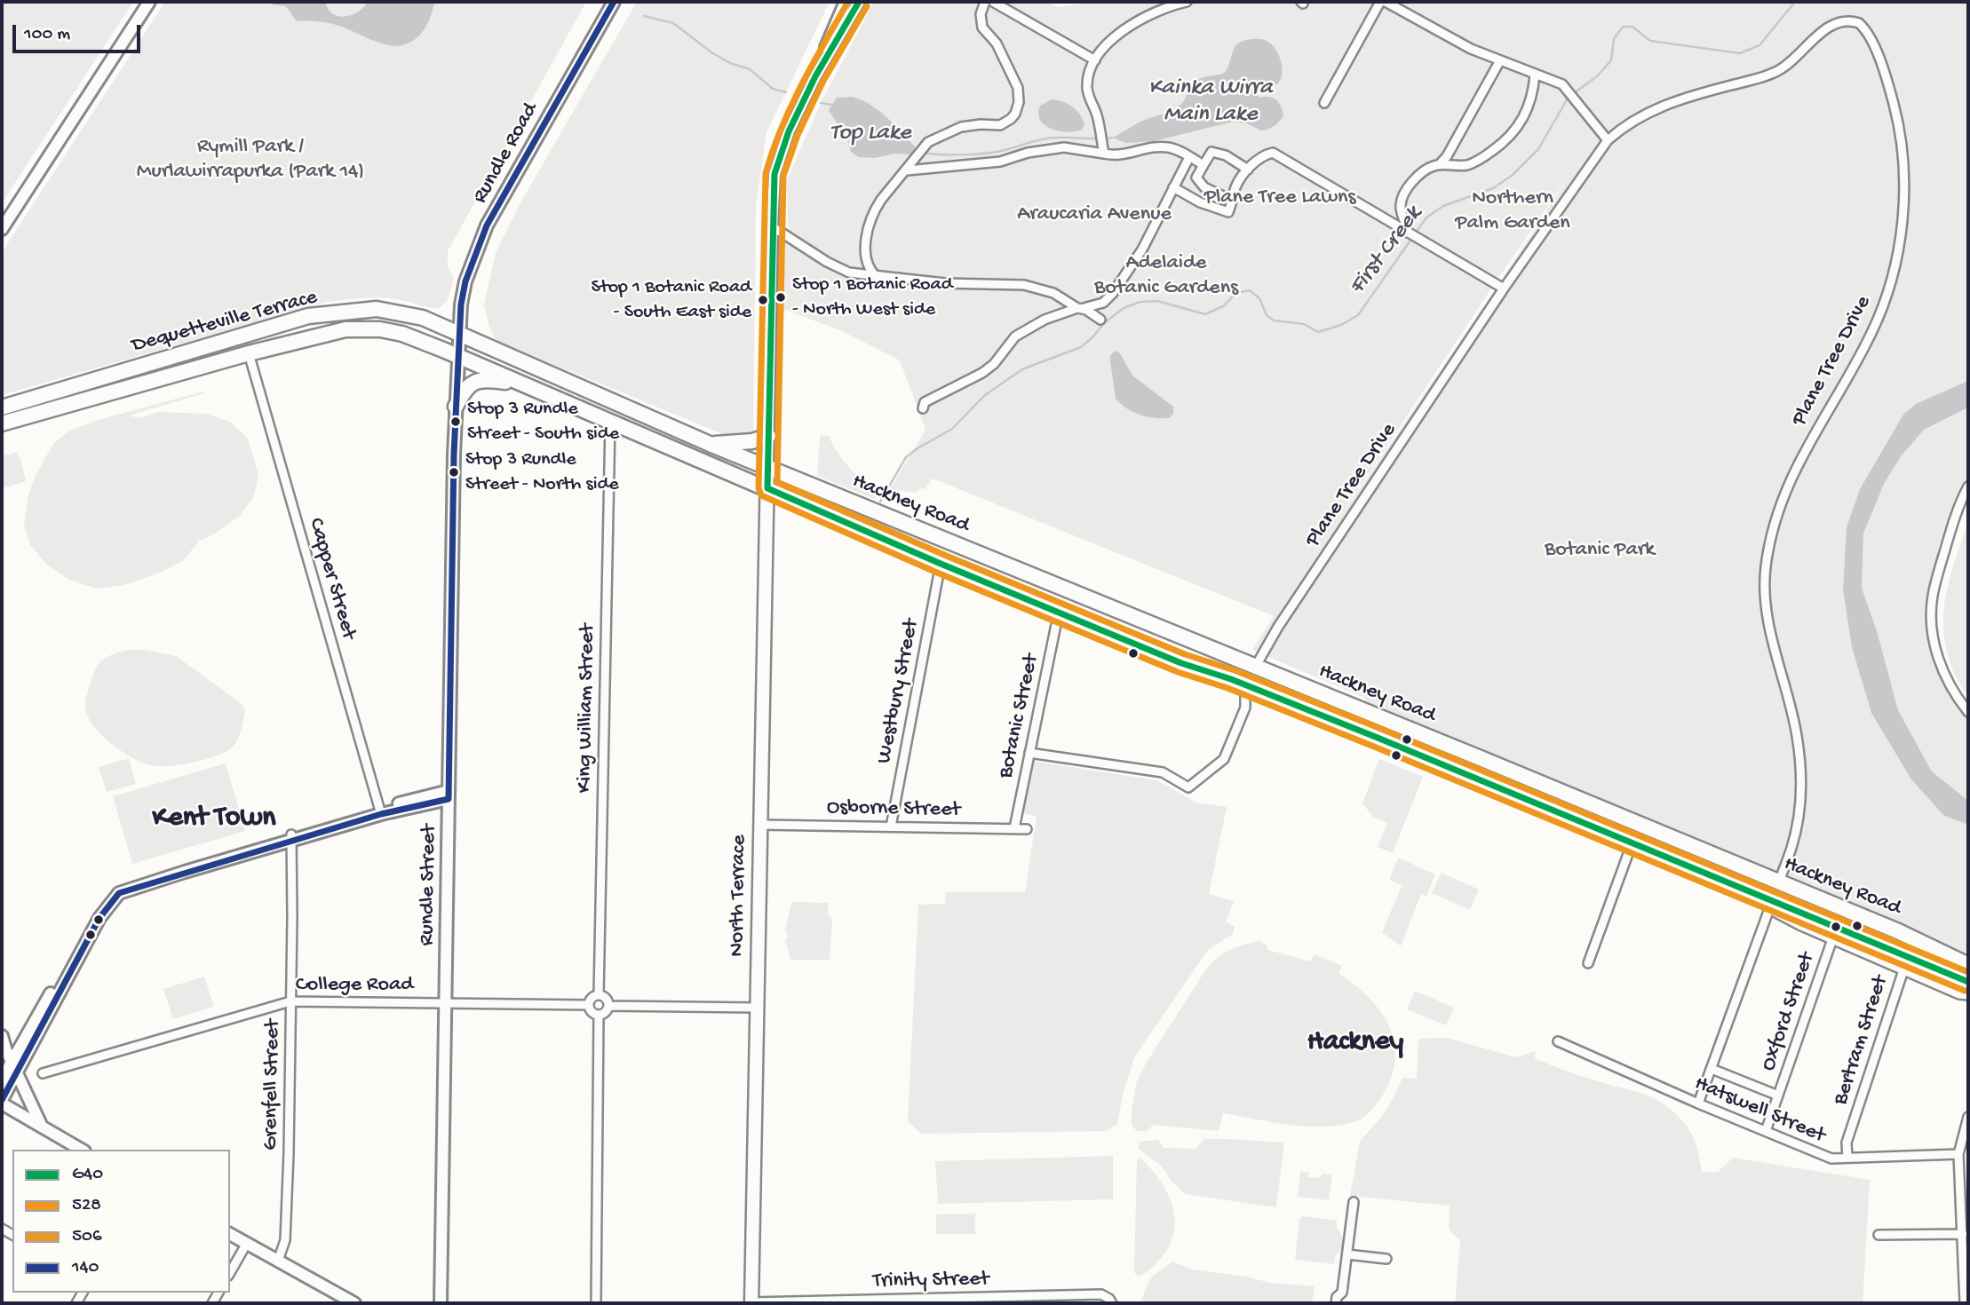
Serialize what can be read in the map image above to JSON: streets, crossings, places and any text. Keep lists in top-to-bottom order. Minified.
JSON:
{"streets":{"highway":["Dequetteville Terrace","Hackney Road"],"main road":["Rundle Road","Rundle Street","North Terrace"],"street":["Plane Tree Drive","Capper Street","Westbury Street","King William Street","Botanic Street","Osborne Street","College Road","Oxford Street","Bertram Street","Grenfell Street","Hatswell Street","Trinity Street"]},"crossings":[["Rundle Road","Dequetteville Terrace"],["Rundle Road","Rundle Street"],["Dequetteville Terrace","Hackney Road"],["Dequetteville Terrace","Capper Street"],["Dequetteville Terrace","King William Street"],["Dequetteville Terrace","Rundle Street"],["Dequetteville Terrace","North Terrace"],["Plane Tree Drive","Hackney Road"],["Hackney Road","Westbury Street"],["Hackney Road","Botanic Street"],["Hackney Road","North Terrace"],["Hackney Road","Oxford Street"],["Hackney Road","Bertram Street"],["Westbury Street","Osborne Street"],["King William Street","College Road"],["Botanic Street","Osborne Street"],["Osborne Street","North Terrace"],["Rundle Street","College Road"],["North Terrace","Trinity Street"],["College Road","Grenfell Street"],["Oxford Street","Hatswell Street"],["Bertram Street","Hatswell Street"]],"districts":["Kent Town","Hackney"],"water":["Kainka Wirra Main Lake","Top Lake","First Creek"],"parks":["Rymill Park / Murlawirrapurka (Park 14)","Plane Tree Lawns","Northern Palm Garden","Araucaria Avenue","Adelaide Botanic Gardens","Botanic Park"],"places":["Stop 1 Botanic Road - North West side","Stop 1 Botanic Road - South East side","Stop 3 Rundle Street - South side","Stop 3 Rundle Street - North side"],"lines":["transit line G40","transit line 528","transit line 140","transit line 506"],"legend":["G40","528","506","140"],"scale_bar":"100 m"}
